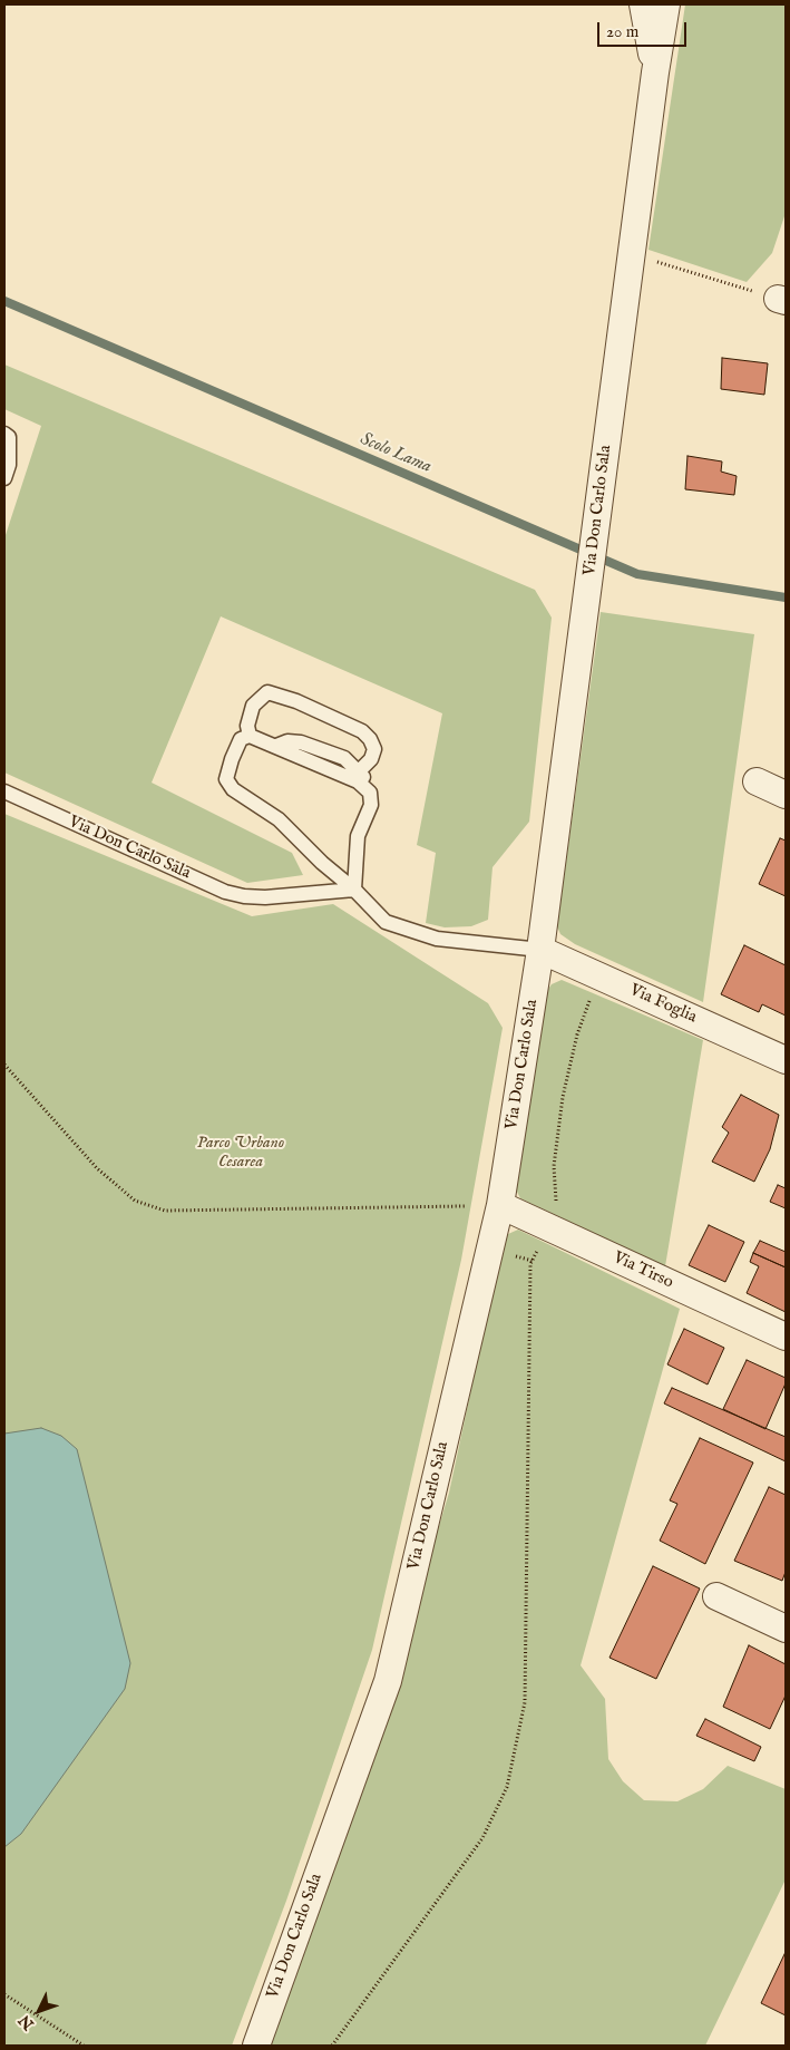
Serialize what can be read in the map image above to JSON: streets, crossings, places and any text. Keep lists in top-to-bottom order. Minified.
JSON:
{"streets":{"street":["Via Don Carlo Sala","Via Foglia","Via Tirso"]},"crossings":[["Via Don Carlo Sala","Via Foglia"],["Via Don Carlo Sala","Via Tirso"]],"water":["Scolo Lama"],"parks":["Parco Urbano Cesarea"],"scale_bar":"20 m","north":"bottom left"}
